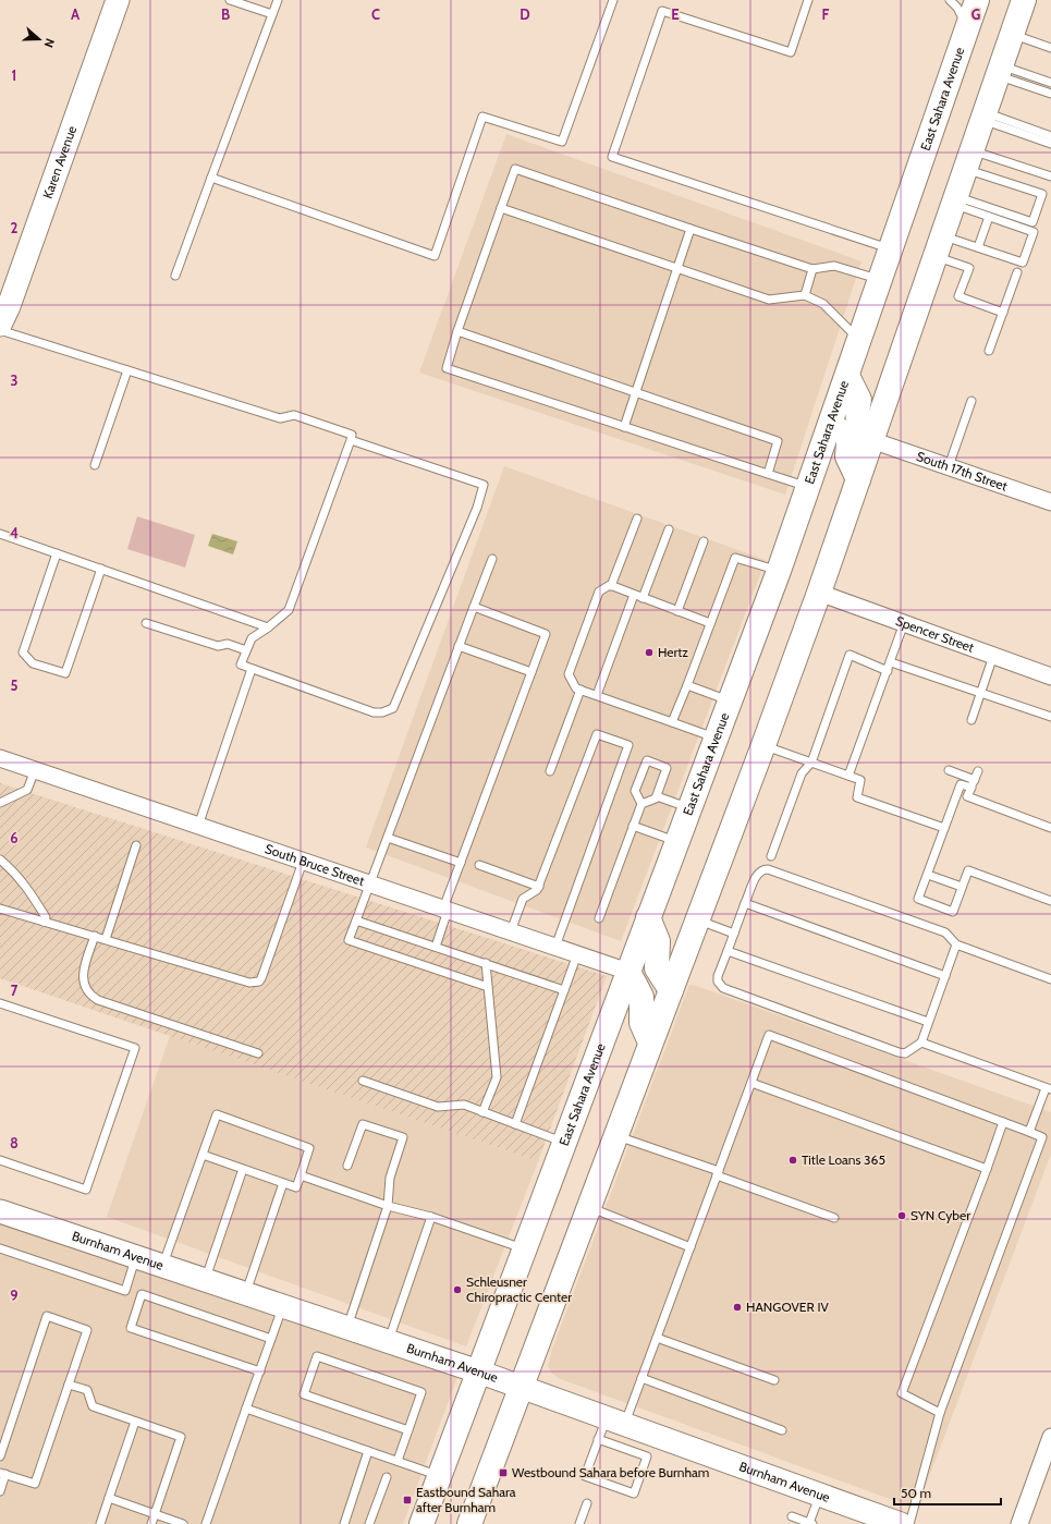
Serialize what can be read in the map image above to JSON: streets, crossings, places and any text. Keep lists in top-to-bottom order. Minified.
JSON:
{"streets":{"main road":["East Sahara Avenue"],"street":["Karen Avenue","South 17th Street","Spencer Street","South Bruce Street","Burnham Avenue"]},"crossings":[["East Sahara Avenue","South Bruce Street"],["East Sahara Avenue","Burnham Avenue"]],"places":{"other":["Hertz","Title Loans 365","SYN Cyber","Schleusner Chiropractic Center","HANGOVER IV"],"transit":["Westbound Sahara before Burnham","Eastbound Sahara after Burnham"]},"scale_bar":"50 m","north":"right","grid":{"columns":["A","B","C","D","E","F","G"],"rows":["1","2","3","4","5","6","7","8","9"]}}
